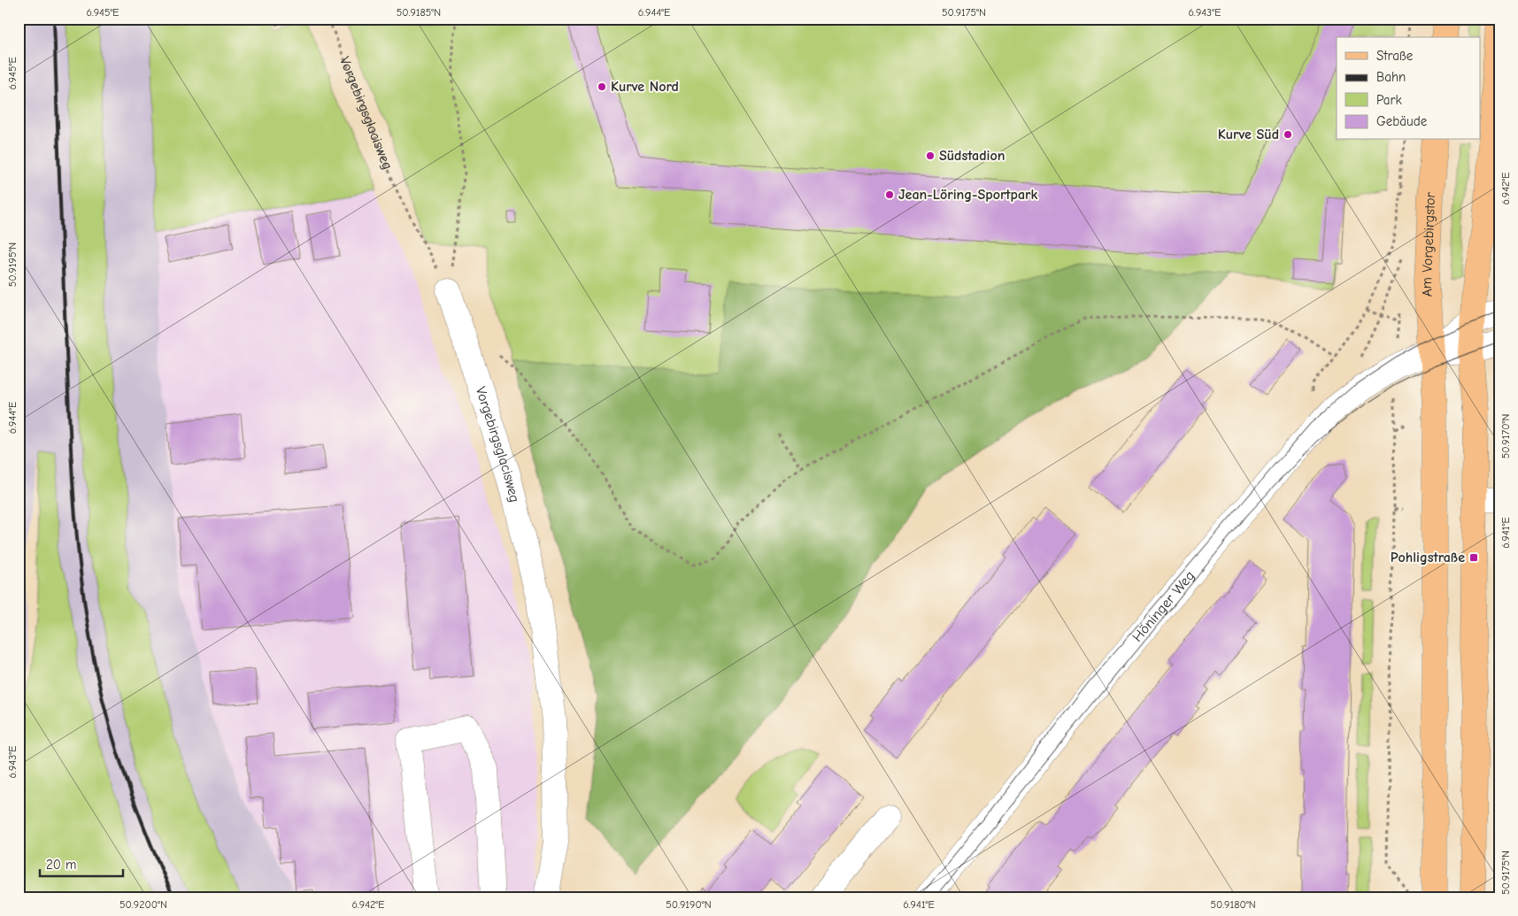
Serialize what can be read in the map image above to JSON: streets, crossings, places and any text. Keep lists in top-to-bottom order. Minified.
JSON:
{"streets":{"main road":["Am Vorgebirgstor"],"street":["Vorgebirgsglacisweg","Höninger Weg"]},"crossings":[["Am Vorgebirgstor","Höninger Weg"]],"places":{"other":["Kurve Nord","Kurve Süd","Südstadion","Jean-Löring-Sportpark"],"transit":["Pohligstraße"]},"legend":["Straße","Bahn","Park","Gebäude"],"scale_bar":"20 m","coordinates":["6.945°E","50.9185°N","6.944°E","50.9175°N","6.943°E","6.942°E","50.9195°N","50.9170°N","6.941°E","50.9200°N","50.9190°N","50.9180°N"]}
